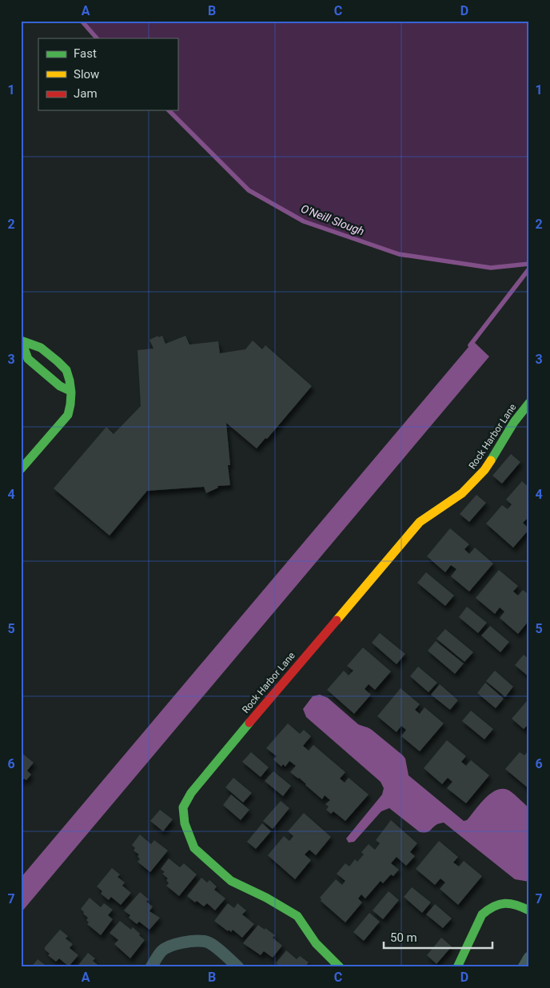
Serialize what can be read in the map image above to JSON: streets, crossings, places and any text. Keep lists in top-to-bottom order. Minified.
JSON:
{"streets":{"street":["Rock Harbor Lane"]},"water":["O'Neill Slough"],"legend":["Fast","Slow","Jam"],"scale_bar":"50 m","grid":{"columns":["A","B","C","D"],"rows":["1","2","3","4","5","6","7"]}}
